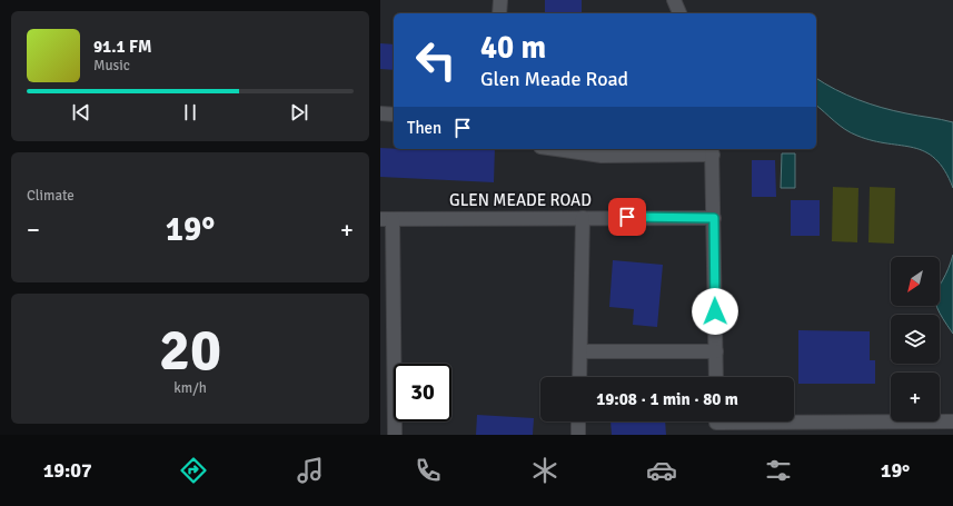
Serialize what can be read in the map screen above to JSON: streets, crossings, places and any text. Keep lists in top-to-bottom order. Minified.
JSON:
{"streets":{"street":["GLEN MEADE ROAD"]},"north":"bottom left","page":{"turn":["40 m","Glen Meade Road"],"song":["91.1 FM","Music"],"then":"Then","tile":["Climate",["20","km/h"]],"heat":["−","19°","+"],"map_buttons":"+","limit":"30","trip":"19:08 · 1 min · 80 m","tabs":["19:07","19°"]}}
